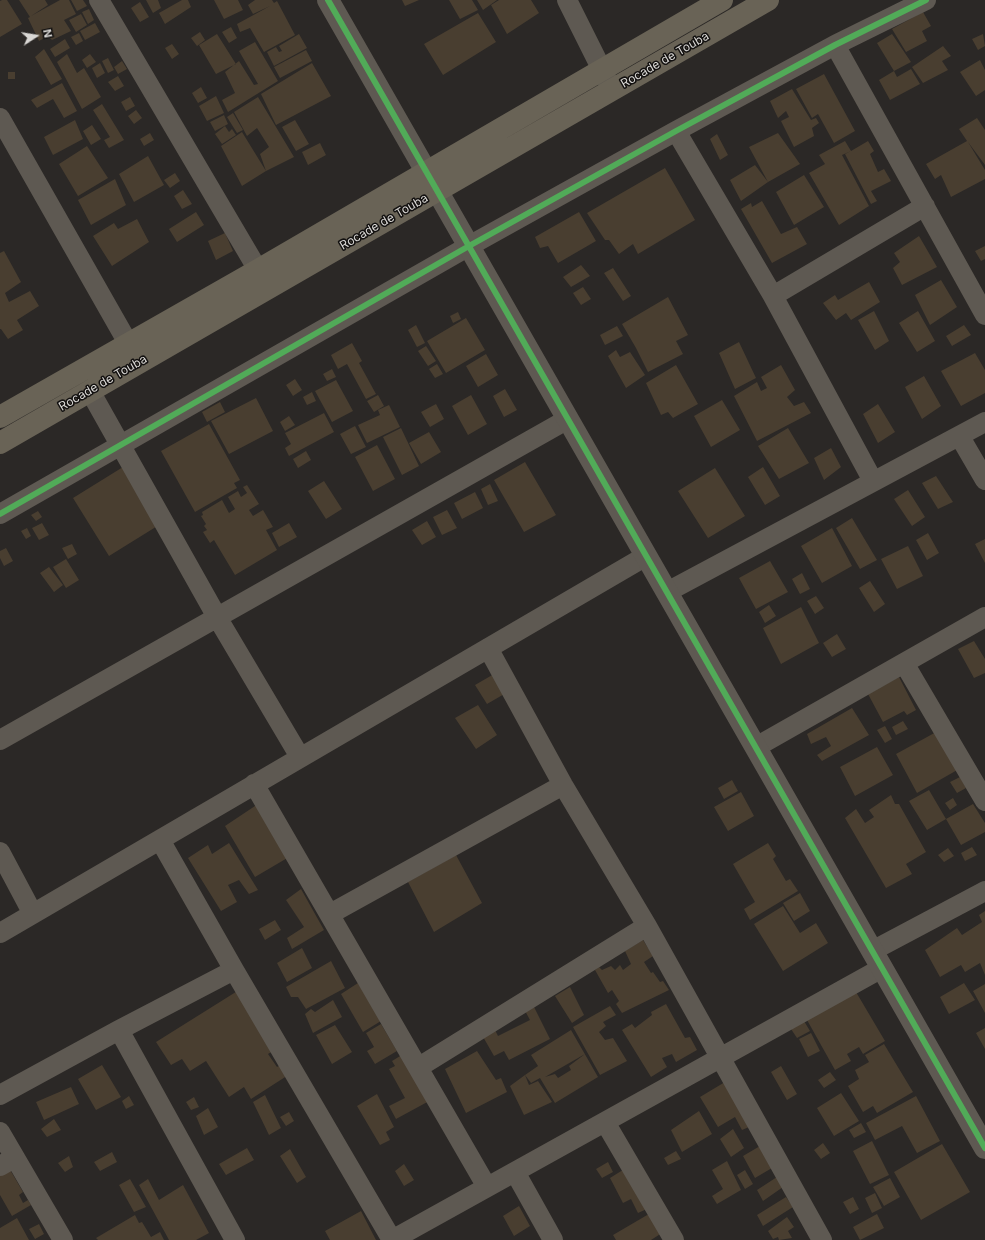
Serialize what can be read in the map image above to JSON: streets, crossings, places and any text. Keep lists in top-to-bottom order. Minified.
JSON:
{"streets":{"main road":["Rocade de Touba"]},"north":"right"}
